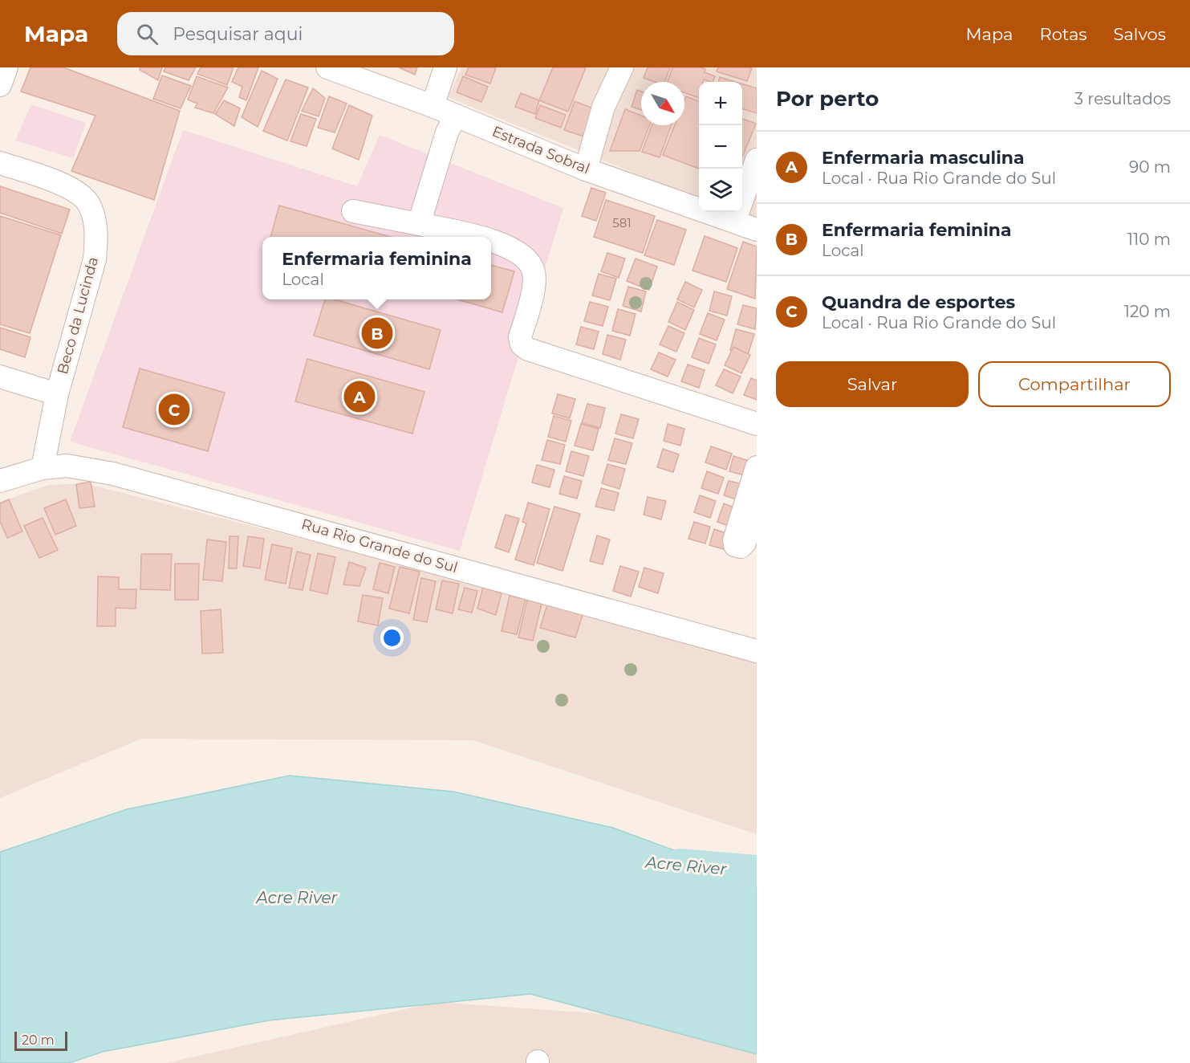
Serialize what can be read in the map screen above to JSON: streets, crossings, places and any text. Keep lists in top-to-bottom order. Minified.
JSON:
{"streets":{"street":["Estrada Sobral","Beco da Lucinda","Rua Rio Grande do Sul"]},"crossings":[["Beco da Lucinda","Rua Rio Grande do Sul"]],"water":["Acre River"],"house_numbers":["581"],"scale_bar":"20 m","north":"bottom right","page":{"header":"Mapa","search":"Pesquisar aqui","nav":["Mapa","Rotas","Salvos"],"heading":["Por perto","3 resultados"],"map_buttons":["+","−"],"list":[{"mark":"A","name":"Enfermaria masculina","note":"Local · Rua Rio Grande do Sul","value":"90 m"},{"mark":"B","name":"Enfermaria feminina","note":"Local","value":"110 m"},{"mark":"C","name":"Quandra de esportes","note":"Local · Rua Rio Grande do Sul","value":"120 m"}],"popup":["Enfermaria feminina","Local"],"pins":["B","A","C"],"buttons":["Salvar","Compartilhar"],"scale":"20 m"}}
